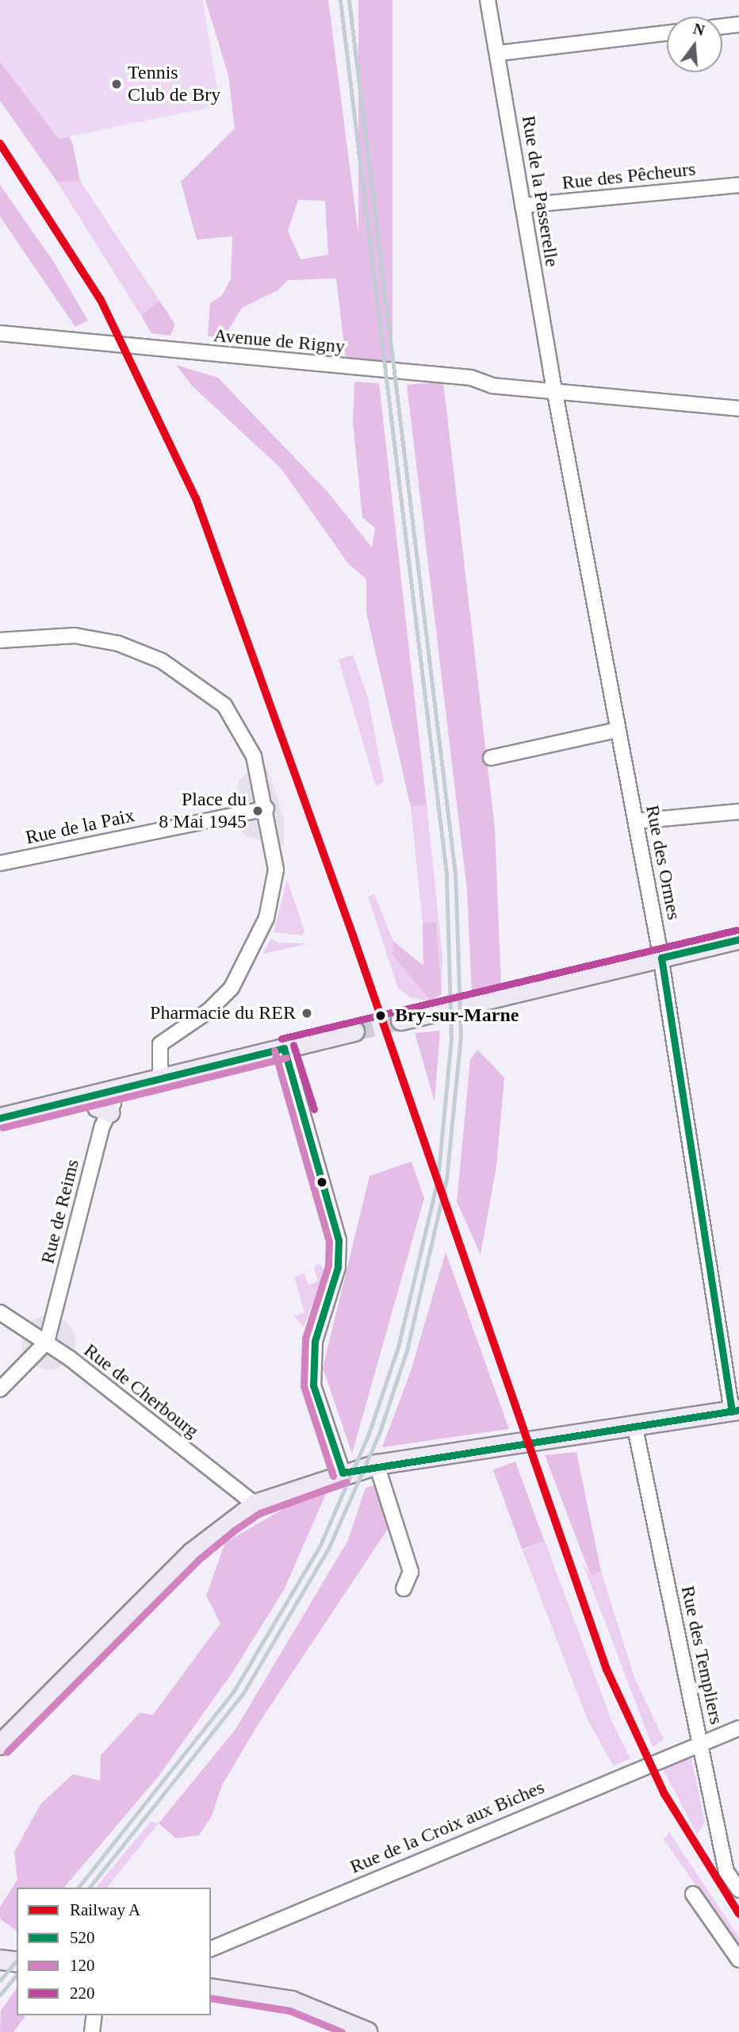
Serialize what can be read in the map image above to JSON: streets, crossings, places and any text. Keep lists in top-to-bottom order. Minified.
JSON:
{"streets":{"street":["Rue des Pêcheurs","Rue de la Passerelle","Avenue de Rigny","Rue de la Paix","Rue des Ormes","Rue de Reims","Rue de Cherbourg","Rue des Templiers","Rue de la Croix aux Biches"]},"crossings":[["Rue des Pêcheurs","Rue de la Passerelle"],["Rue de la Passerelle","Avenue de Rigny"],["Rue de la Passerelle","Rue des Ormes"],["Avenue de Rigny","Rue des Ormes"],["Rue de Reims","Rue de Cherbourg"],["Rue des Templiers","Rue de la Croix aux Biches"]],"places":["Tennis Club de Bry","Place du 8 Mai 1945","Pharmacie du RER","Bry-sur-Marne"],"lines":["rail line A","transit line 220","transit line 520","transit line 120"],"legend":["Railway A","520","120","220"],"north":"top"}
